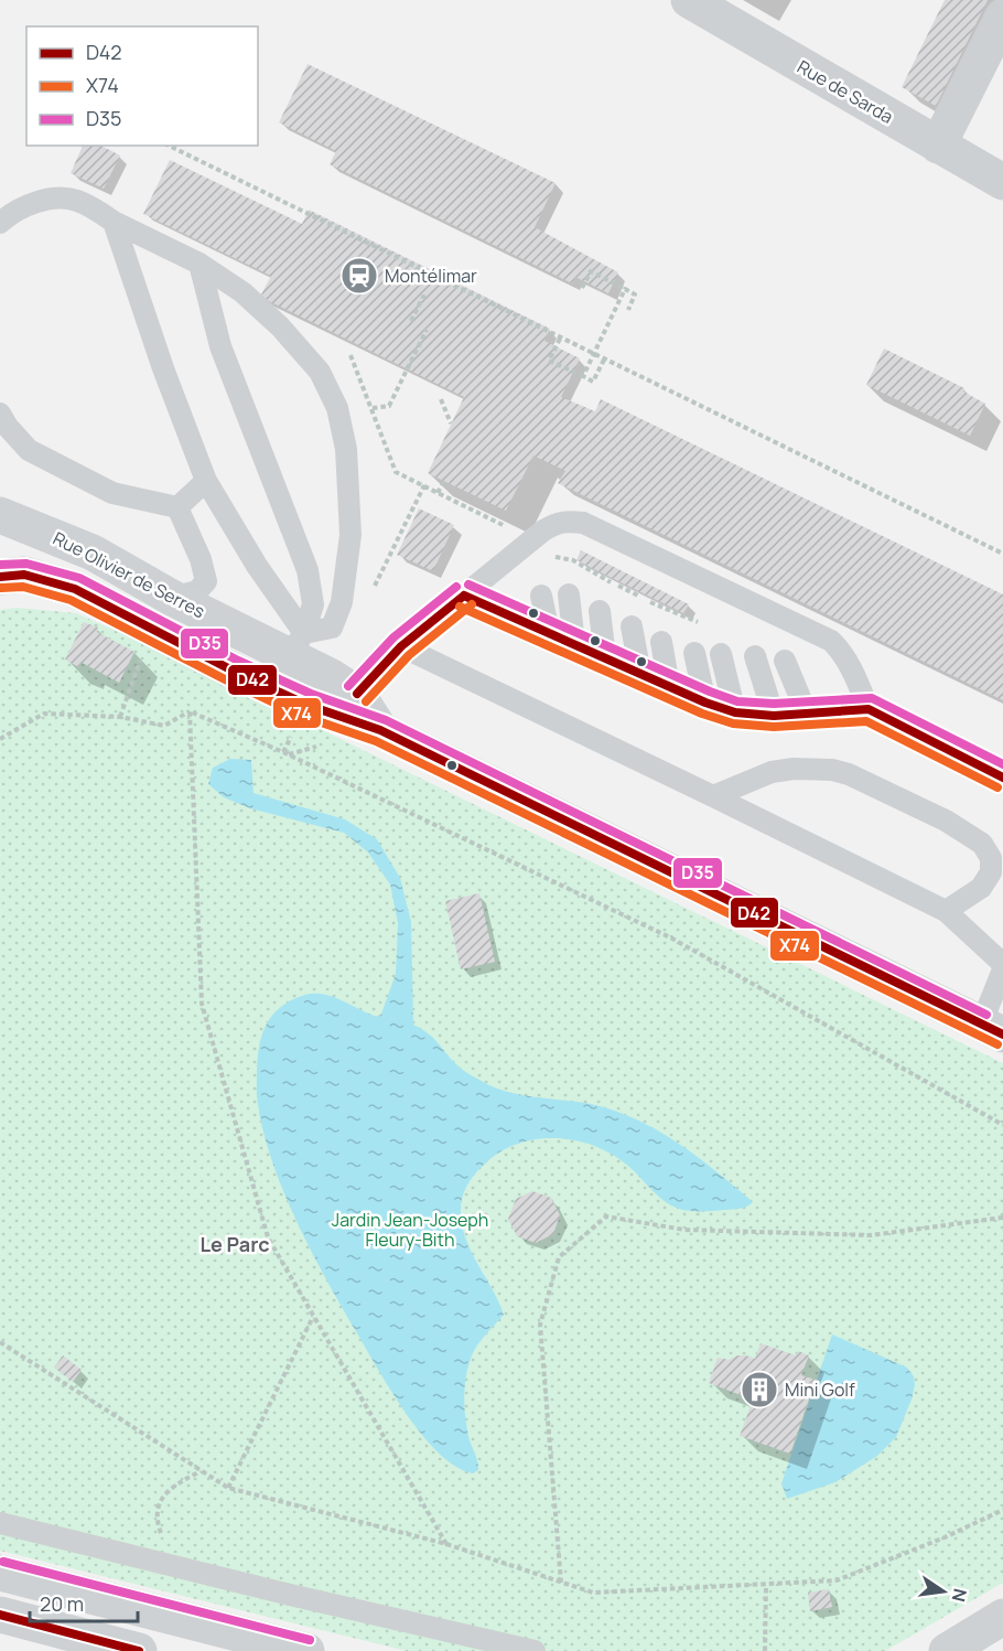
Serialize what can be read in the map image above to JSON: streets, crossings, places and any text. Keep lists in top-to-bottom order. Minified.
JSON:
{"streets":{"street":["Rue de Sarda","Rue Olivier de Serres"]},"districts":["Le Parc"],"parks":["Jardin Jean-Joseph Fleury-Bith"],"places":{"station":["Montélimar"],"building":["Mini Golf"]},"lines":["transit line D35","transit line D42","transit line X74"],"legend":["D42","X74","D35"],"scale_bar":"20 m","north":"right"}
